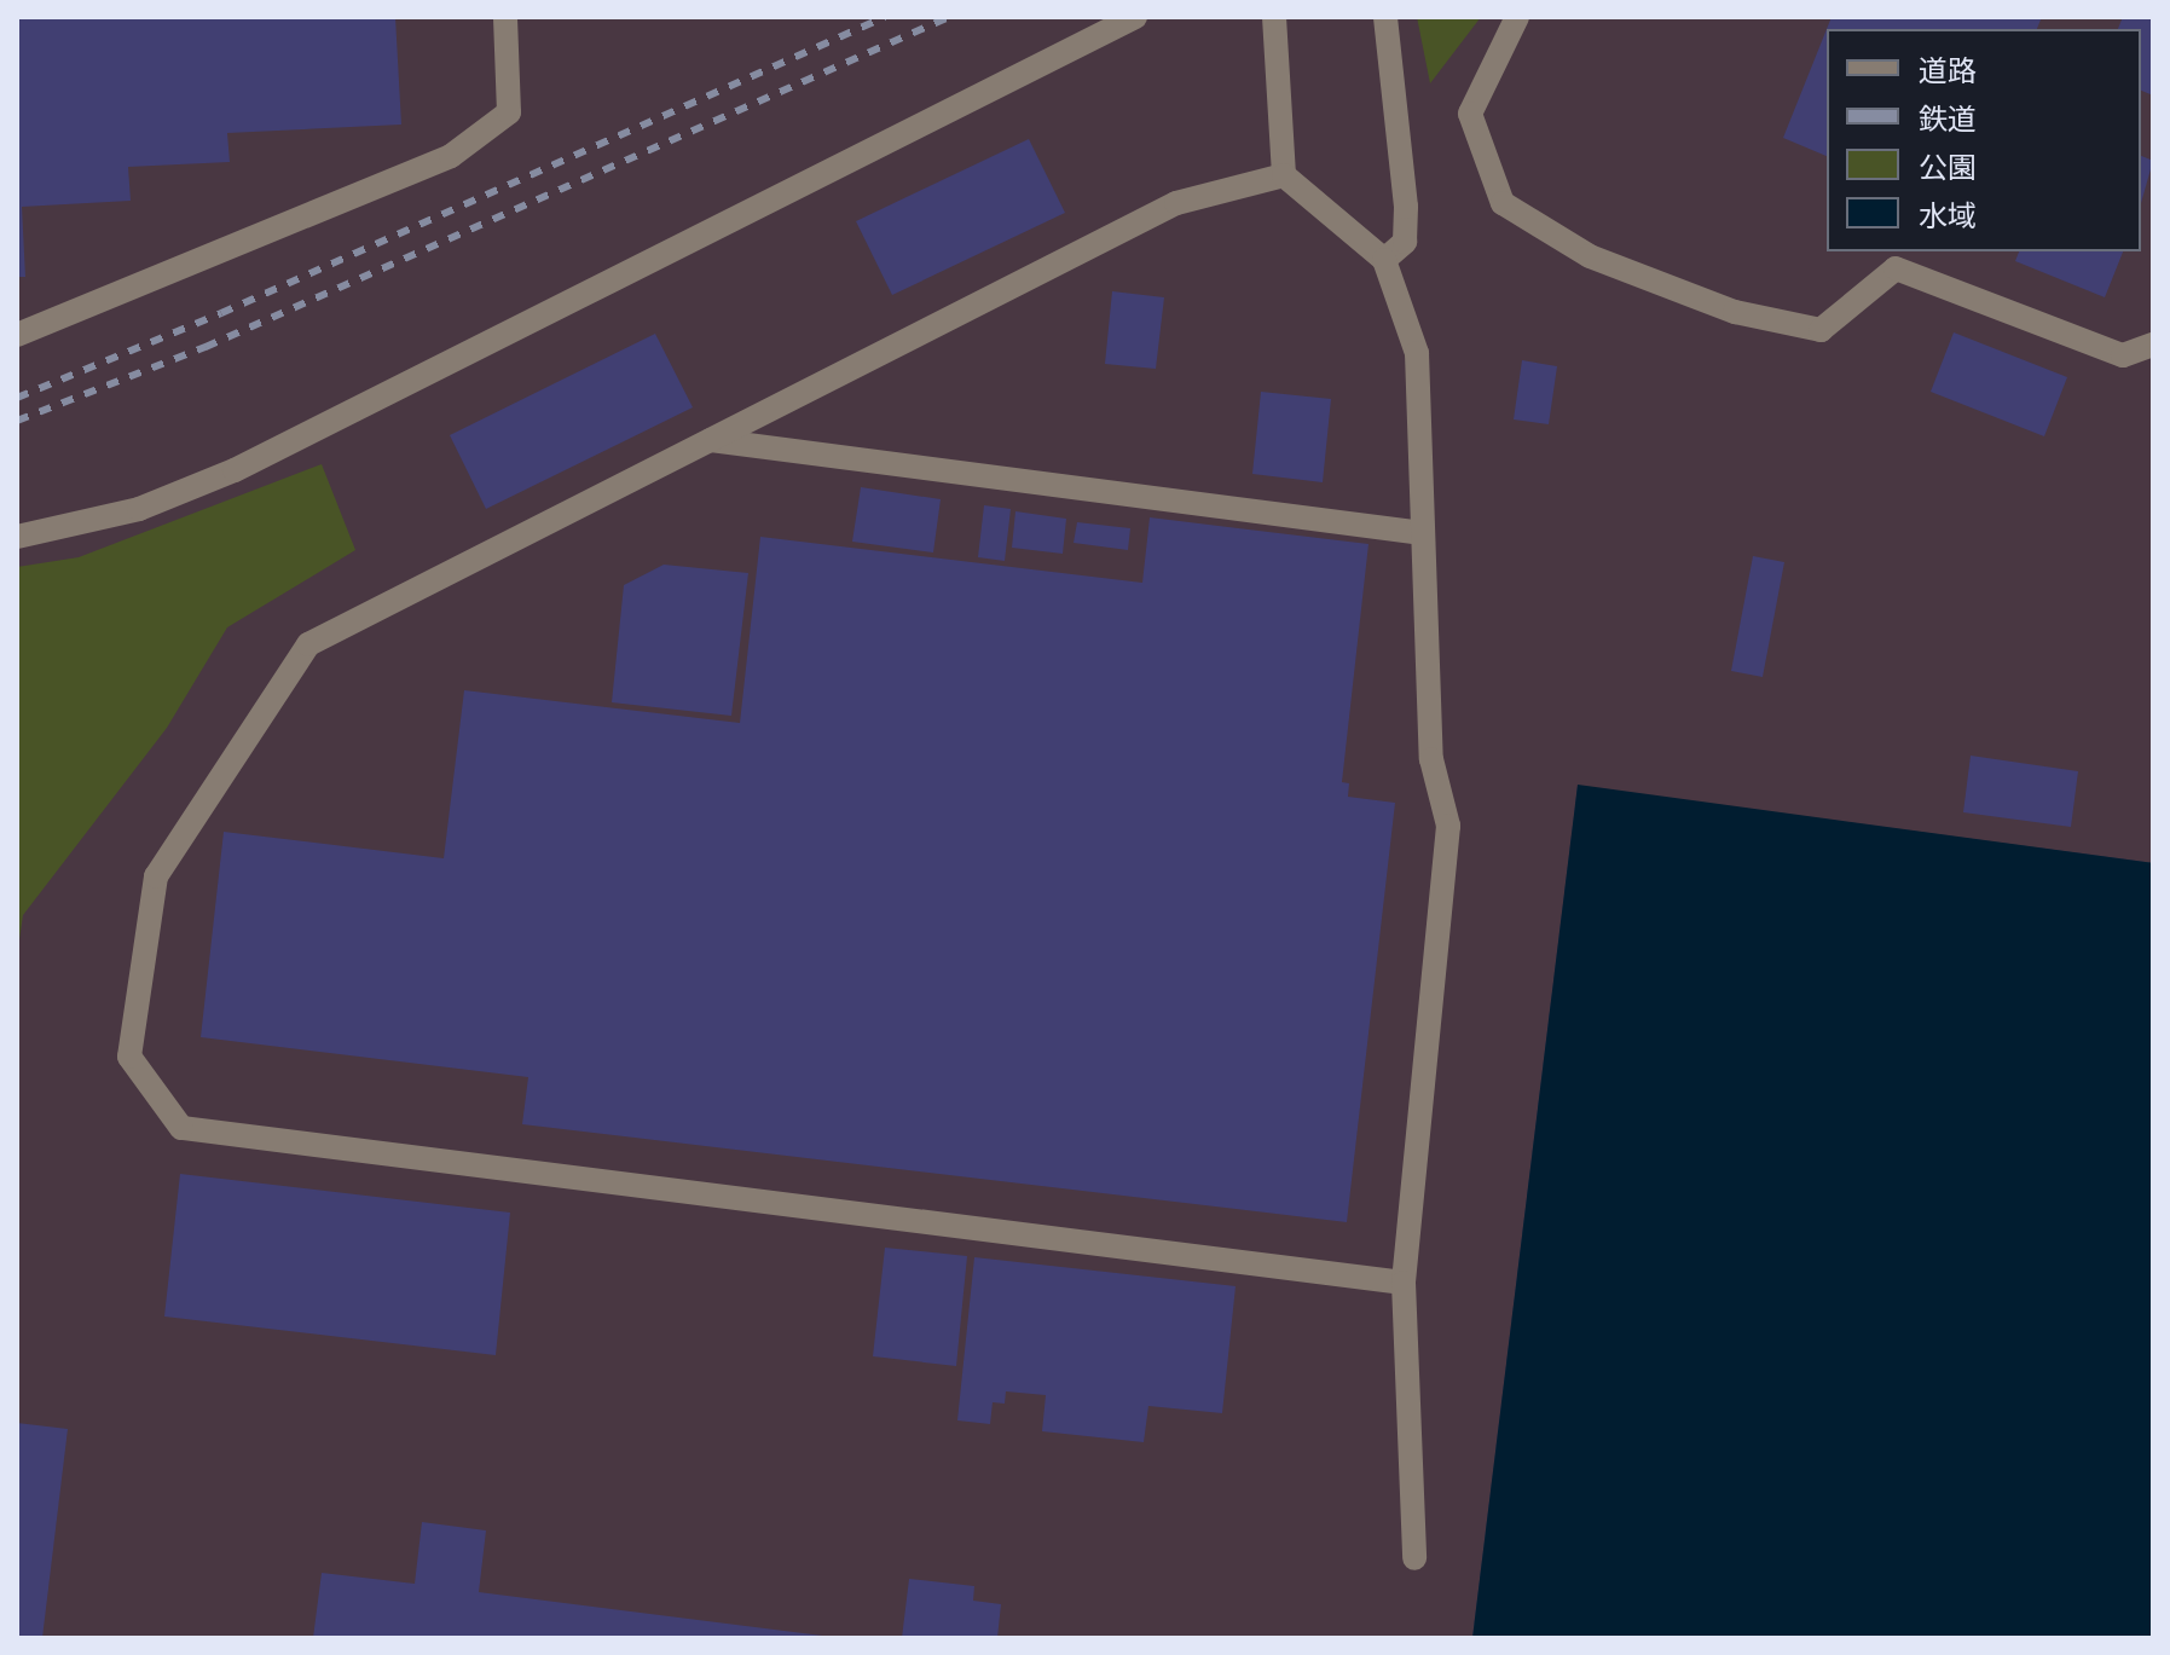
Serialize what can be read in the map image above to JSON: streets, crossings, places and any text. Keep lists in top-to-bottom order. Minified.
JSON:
{"legend":["道路","鉄道","公園","水域"]}
